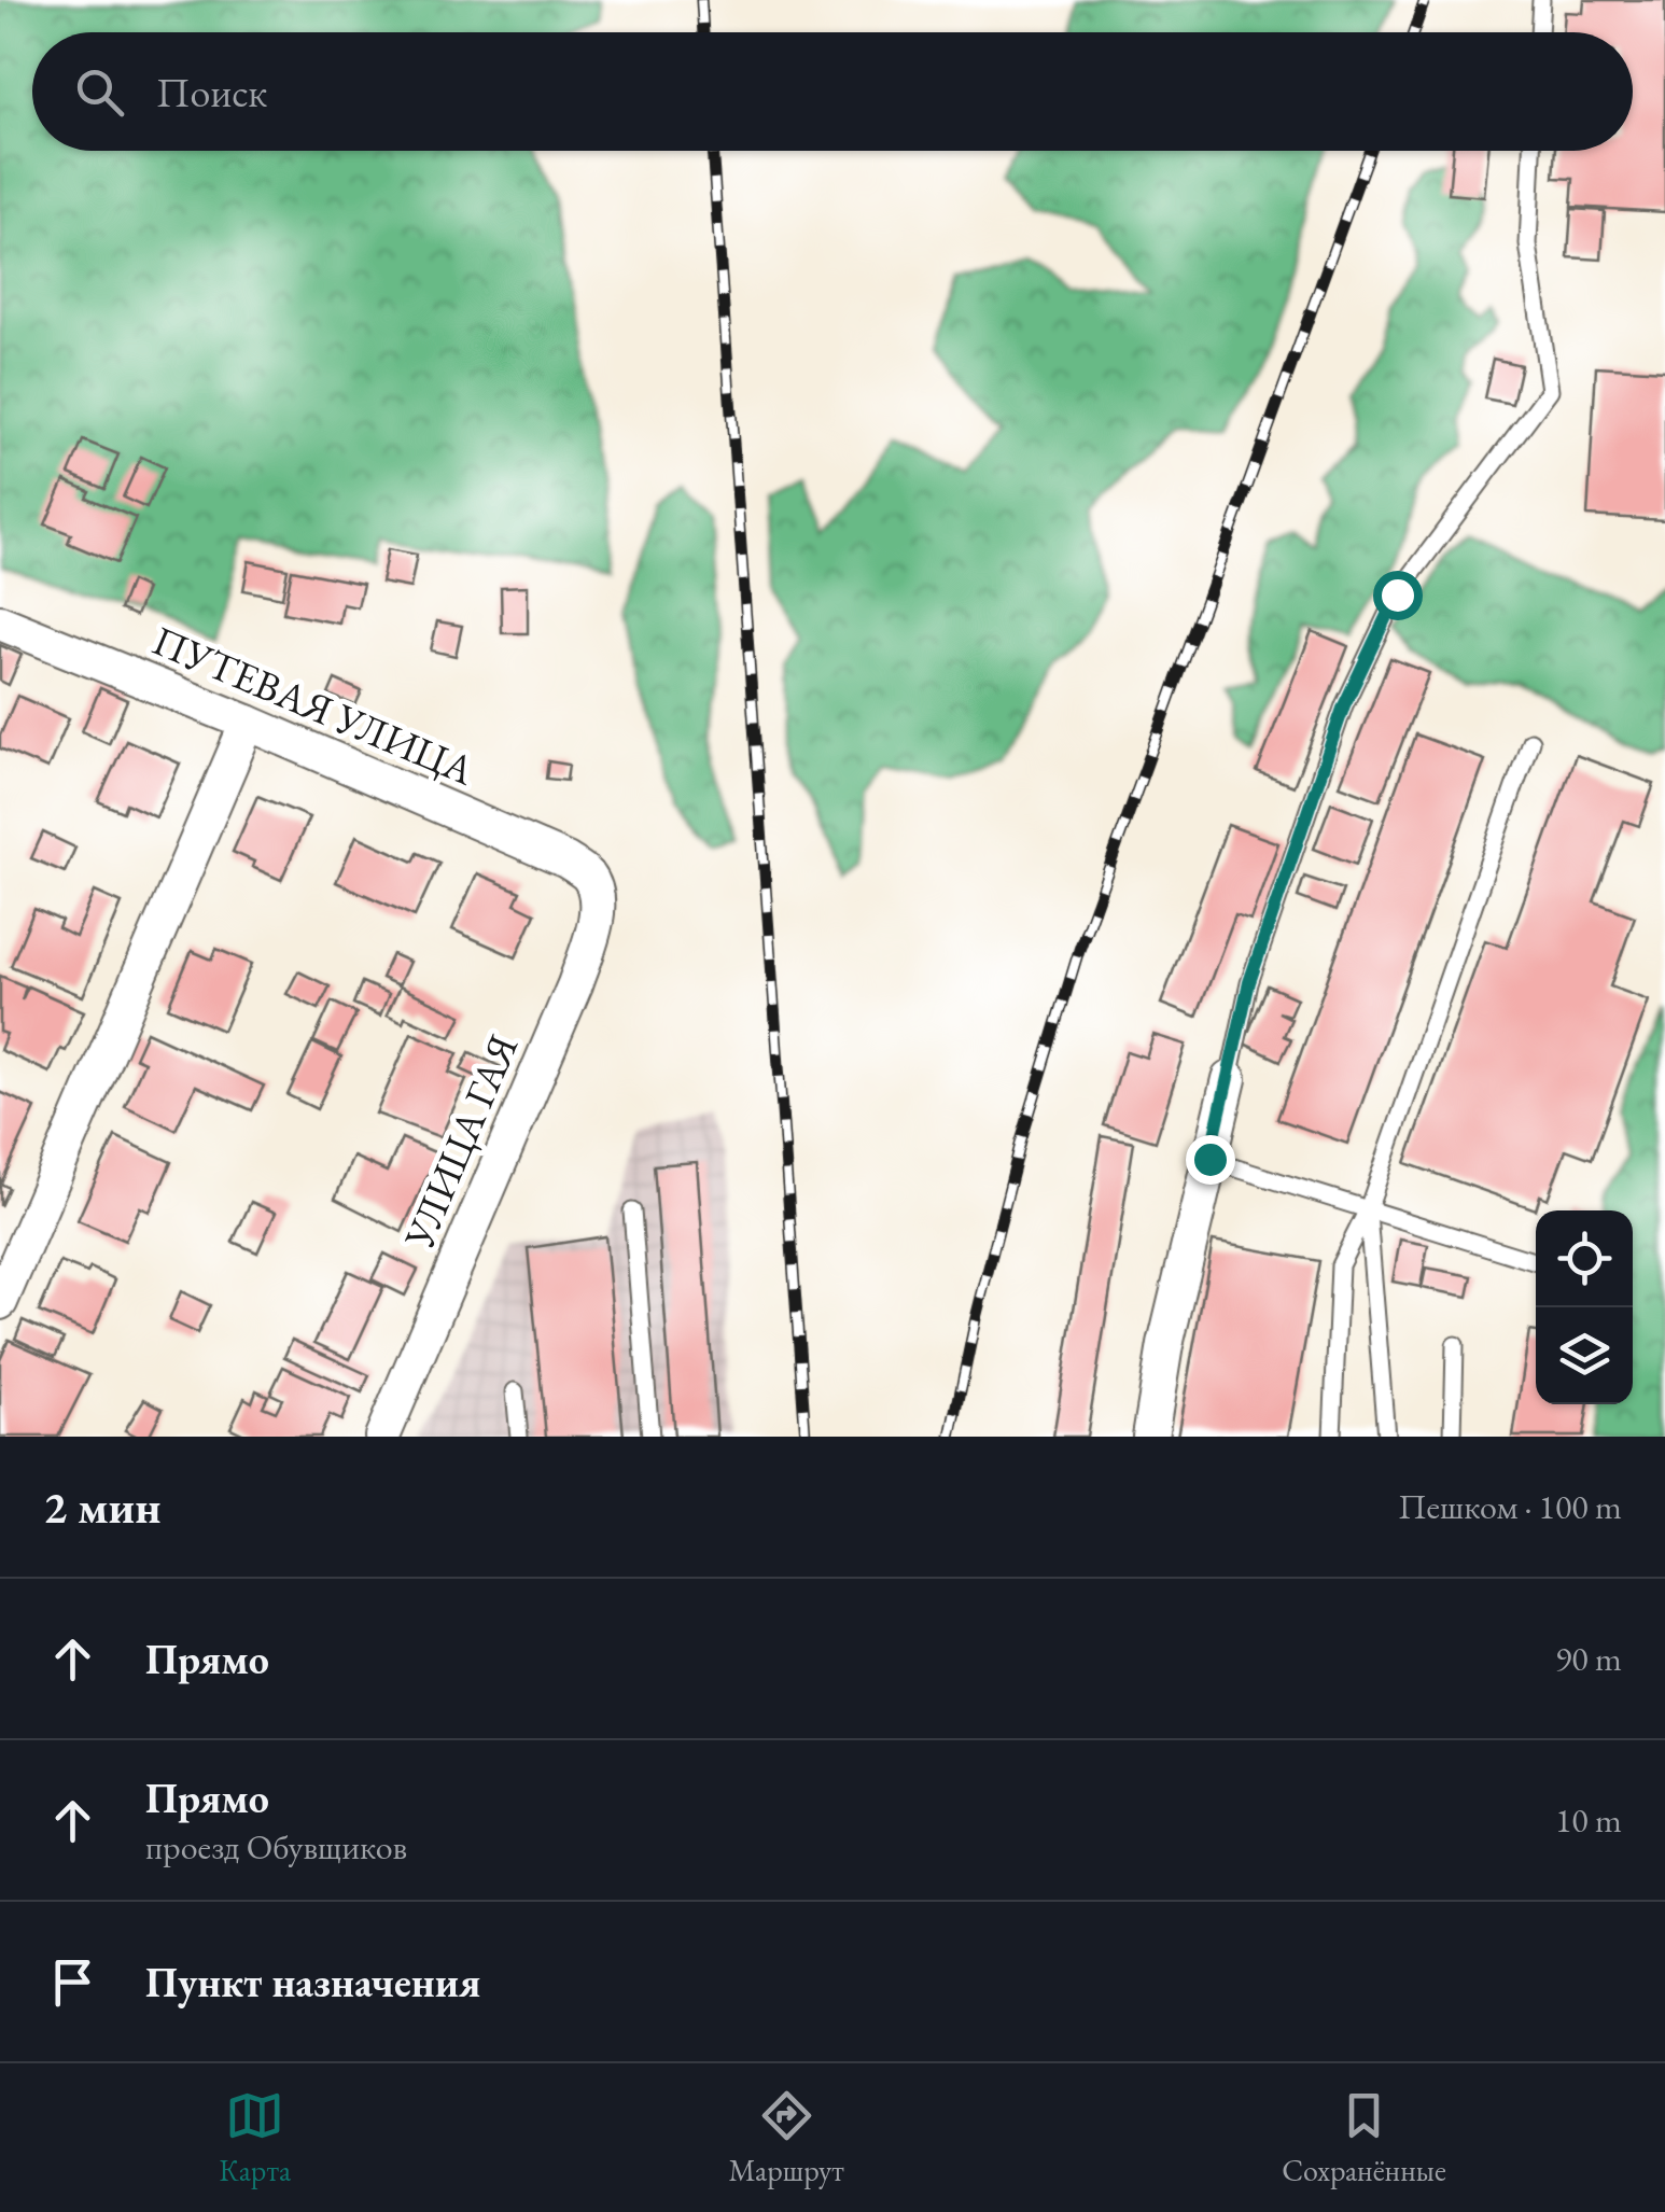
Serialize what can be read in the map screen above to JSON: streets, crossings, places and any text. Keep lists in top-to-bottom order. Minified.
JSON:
{"streets":{"street":["ПУТЕВАЯ УЛИЦА","УЛИЦА ГАЯ"]},"crossings":[["ПУТЕВАЯ УЛИЦА","УЛИЦА ГАЯ"]],"page":{"search":"Поиск","heading":["2 мин","Пешком · 100 m"],"list":[["Прямо","90 m"],["Прямо","проезд Обувщиков","10 m"],"Пункт назначения"],"nav":["Карта","Маршрут","Сохранённые"]}}
